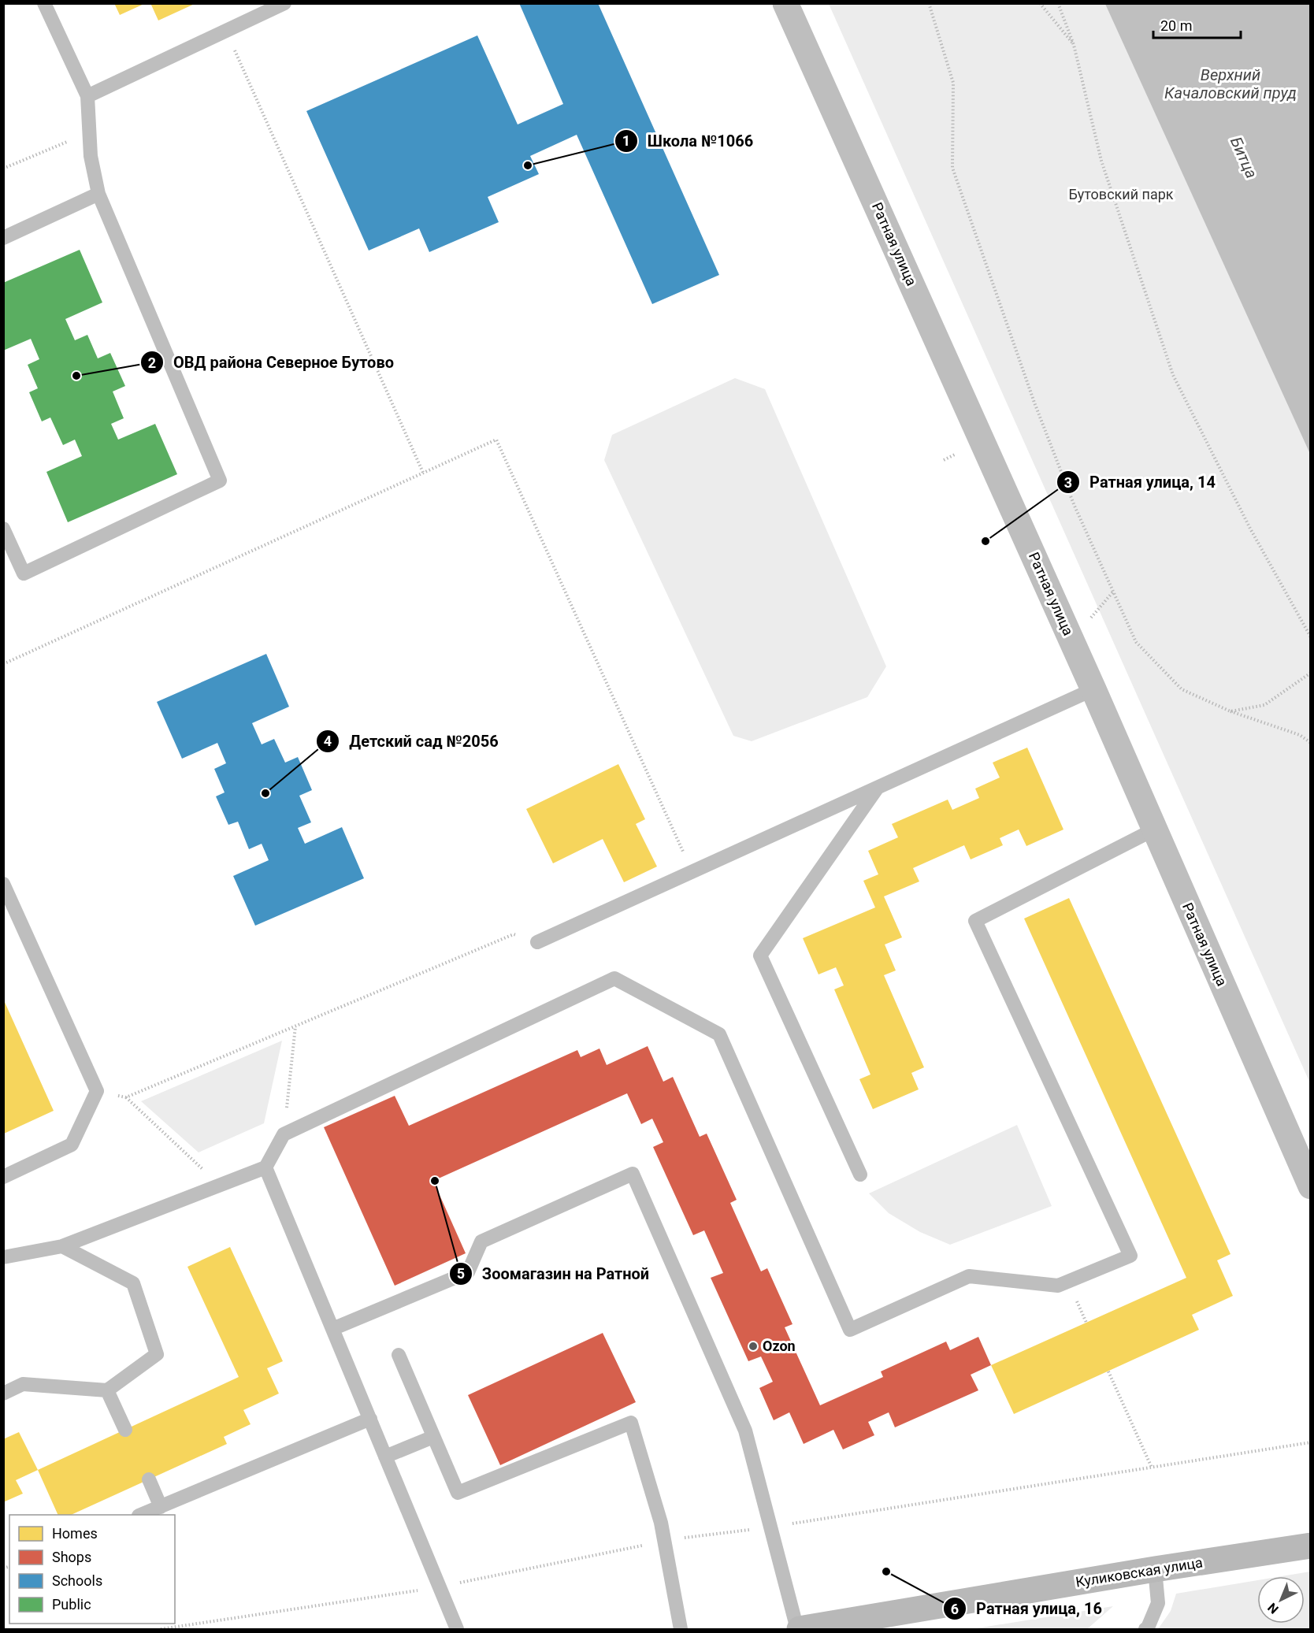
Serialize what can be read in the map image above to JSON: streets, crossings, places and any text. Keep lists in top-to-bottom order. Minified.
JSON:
{"streets":{"street":["Ратная улица","Куликовская улица"]},"water":["Верхний Качаловский пруд","Битца"],"parks":["Бутовский парк"],"places":["Школа №1066","ОВД района Северное Бутово","Ратная улица, 14","Детский сад №2056","Зоомагазин на Ратной","Ozon","Ратная улица, 16"],"legend":["Homes","Shops","Schools","Public"],"scale_bar":"20 m","north":"bottom left"}
